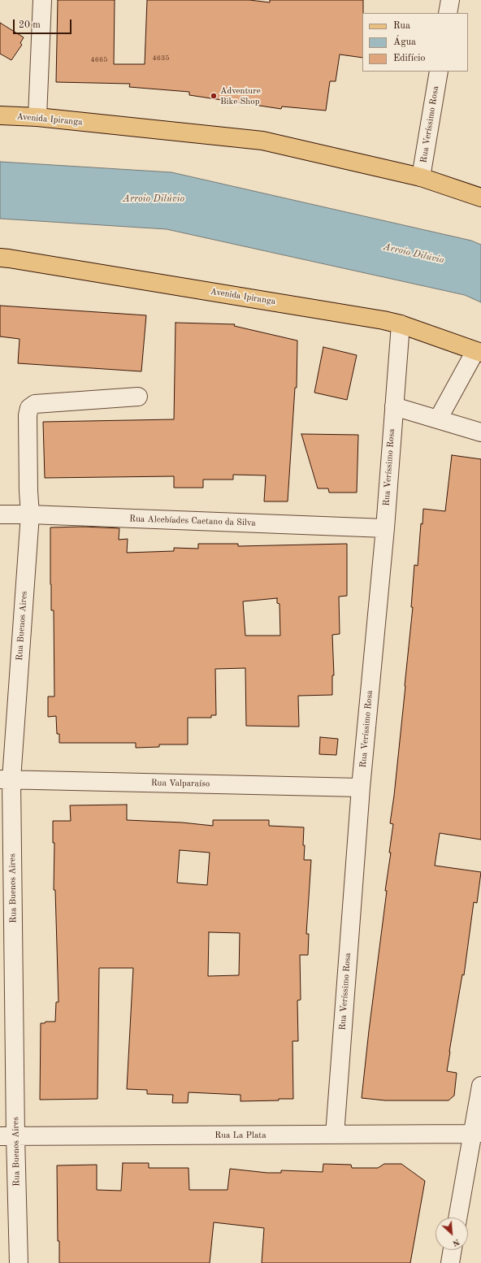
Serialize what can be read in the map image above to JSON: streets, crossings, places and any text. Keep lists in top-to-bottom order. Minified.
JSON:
{"streets":{"main road":["Avenida Ipiranga"],"street":["Rua Veríssimo Rosa","Rua Alcebíades Caetano da Silva","Rua Buenos Aires","Rua Valparaíso","Rua La Plata"]},"crossings":[["Avenida Ipiranga","Rua Veríssimo Rosa"],["Rua Veríssimo Rosa","Rua Alcebíades Caetano da Silva"],["Rua Veríssimo Rosa","Rua Valparaíso"],["Rua Veríssimo Rosa","Rua La Plata"],["Rua Alcebíades Caetano da Silva","Rua Buenos Aires"],["Rua Buenos Aires","Rua Valparaíso"],["Rua Buenos Aires","Rua La Plata"]],"water":["Arroio Dilúvio"],"places":["Adventure Bike Shop"],"house_numbers":["4635","4665"],"legend":["Rua","Água","Edifício"],"scale_bar":"20 m","north":"bottom right"}
